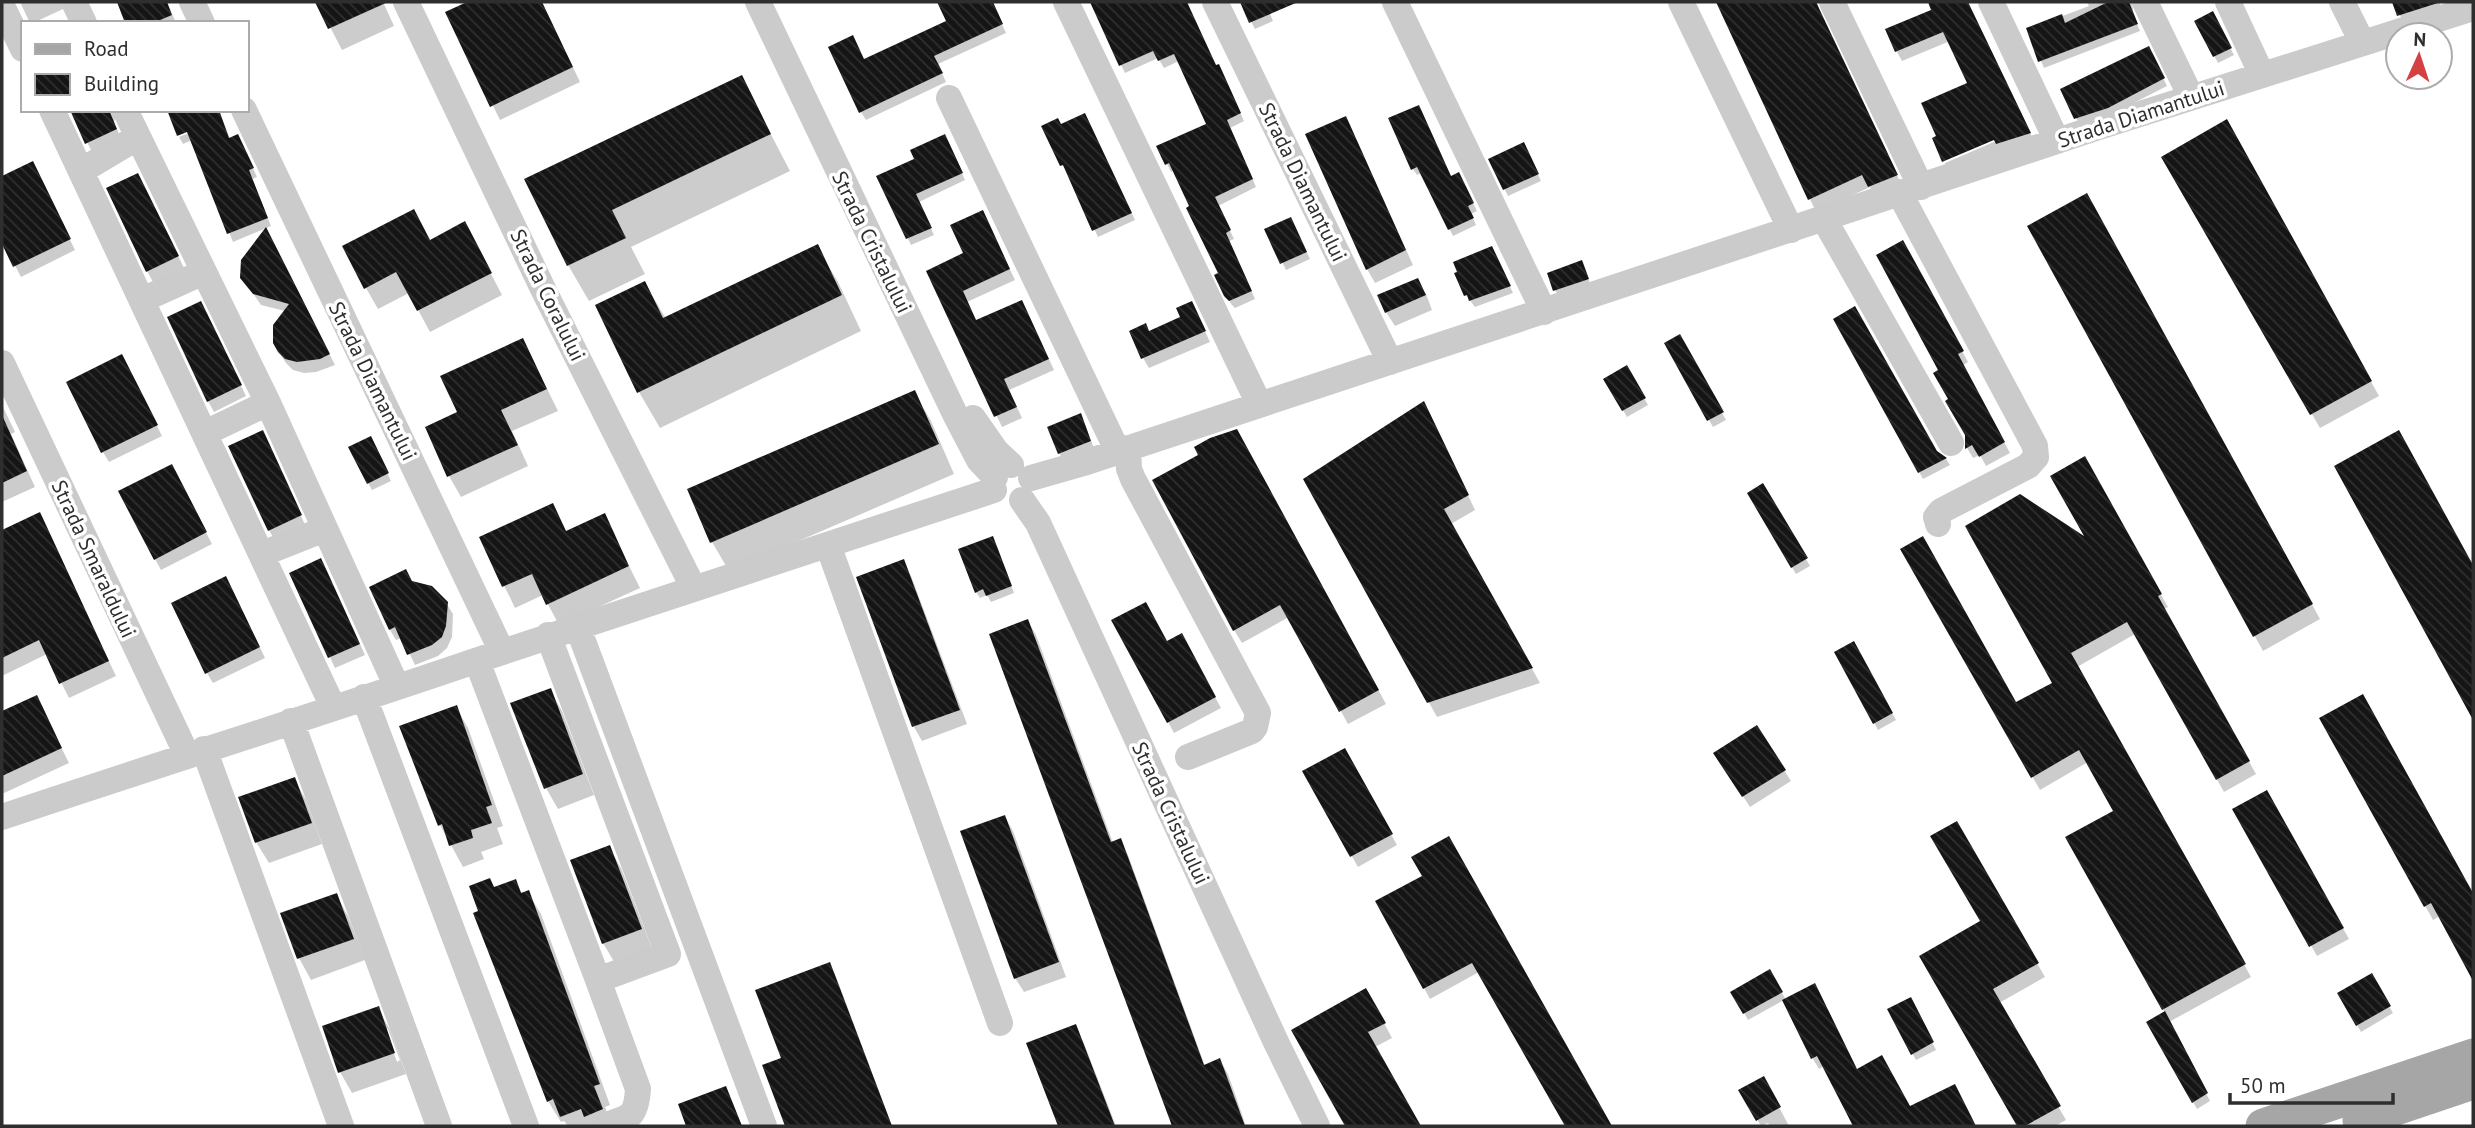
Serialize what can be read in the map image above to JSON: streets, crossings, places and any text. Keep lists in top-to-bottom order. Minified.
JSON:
{"streets":{"street":["Strada Diamantului","Strada Cristalului","Strada Coralului","Strada Smaraldului"]},"crossings":[["Strada Diamantului","Strada Cristalului"],["Strada Diamantului","Strada Coralului"],["Strada Diamantului","Strada Smaraldului"]],"legend":["Road","Building"],"scale_bar":"50 m","north":"top"}
